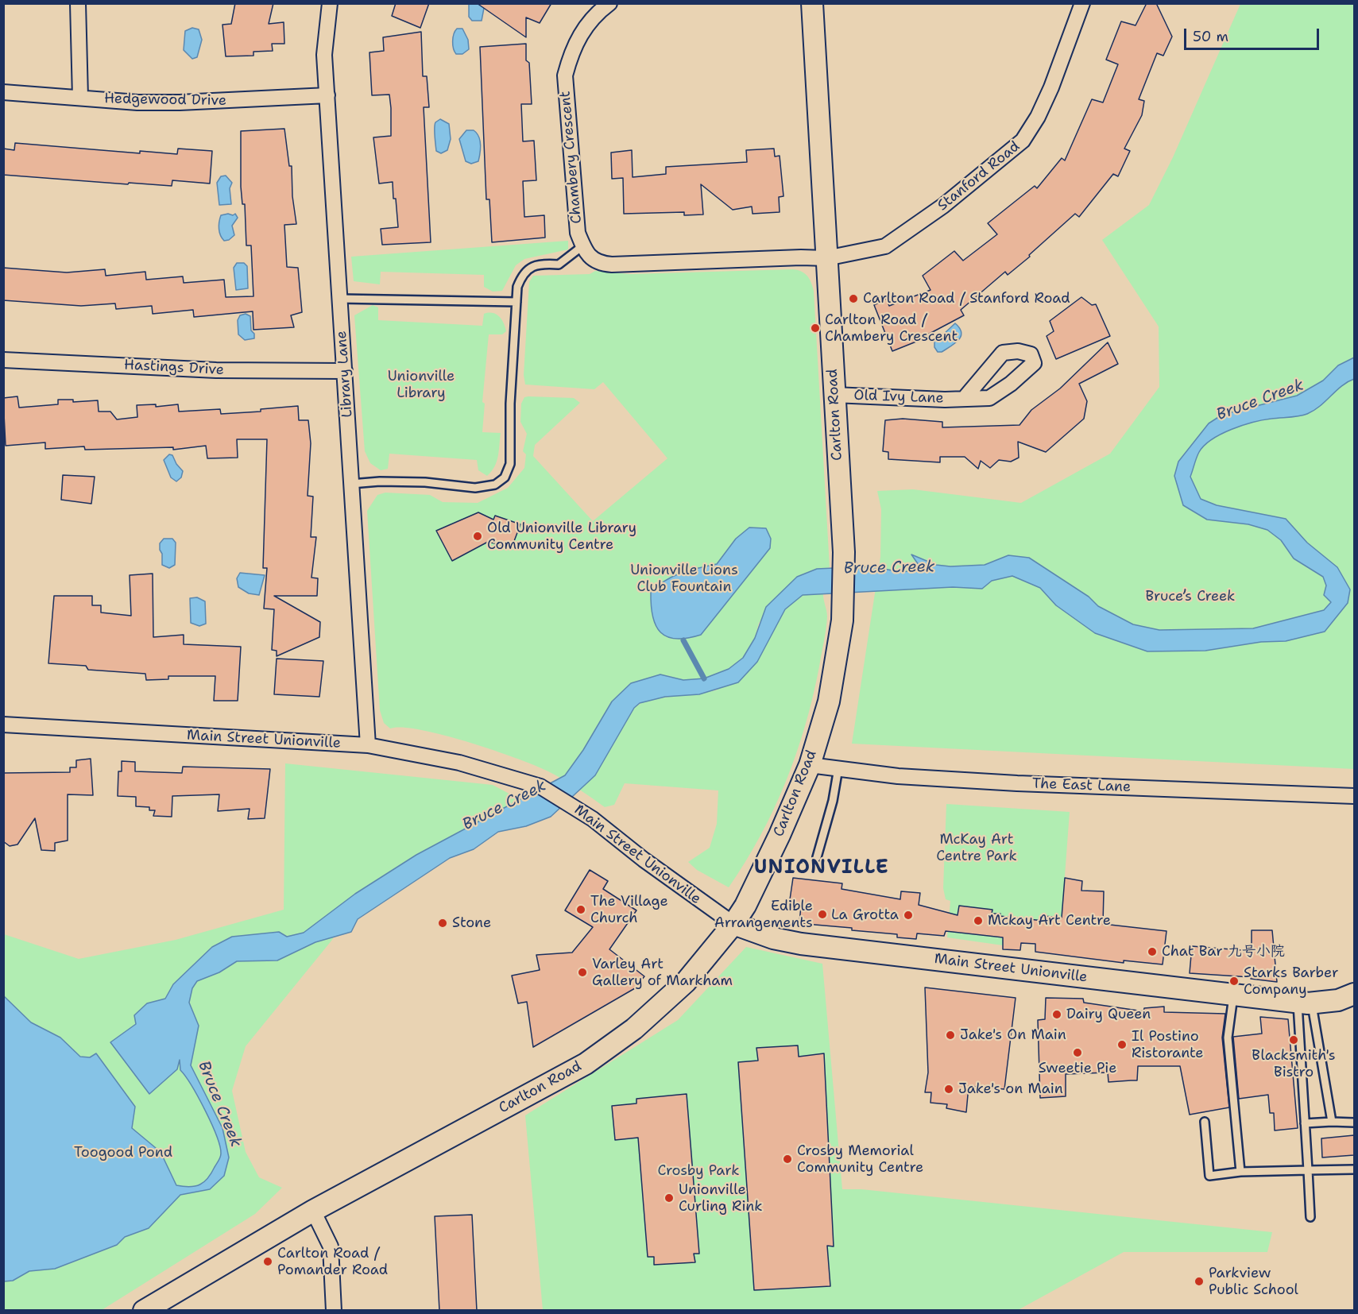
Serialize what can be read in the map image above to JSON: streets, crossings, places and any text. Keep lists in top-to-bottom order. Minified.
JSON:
{"streets":{"main road":["Carlton Road","Main Street Unionville"],"street":["Hedgewood Drive","Chambery Crescent","Stanford Road","Hastings Drive","Library Lane","Old Ivy Lane","The East Lane"]},"crossings":[["Hedgewood Drive","Library Lane"],["Chambery Crescent","Stanford Road"],["Chambery Crescent","Carlton Road"],["Stanford Road","Carlton Road"],["Hastings Drive","Library Lane"],["Library Lane","Main Street Unionville"],["Old Ivy Lane","Carlton Road"],["Carlton Road","Main Street Unionville"],["Carlton Road","The East Lane"]],"districts":["UNIONVILLE"],"water":["Bruce Creek"],"parks":["Unionville Library","Unionville Lions Club Fountain","Bruce’s Creek","McKay Art Centre Park","Toogood Pond","Crosby Park"],"places":["Carlton Road / Stanford Road","Carlton Road / Chambery Crescent","Old Unionville Library Community Centre","The Village Church","Edible Arrangements","La Grotta","Mckay Art Centre","Stone","Chat Bar 九号小院","Varley Art Gallery of Markham","Starks Barber Company","Dairy Queen","Jake's On Main","Blacksmith's Bistro","Il Postino Ristorante","Sweetie Pie","Jake's on Main","Crosby Memorial Community Centre","Unionville Curling Rink","Carlton Road / Pomander Road","Parkview Public School"],"scale_bar":"50 m"}
